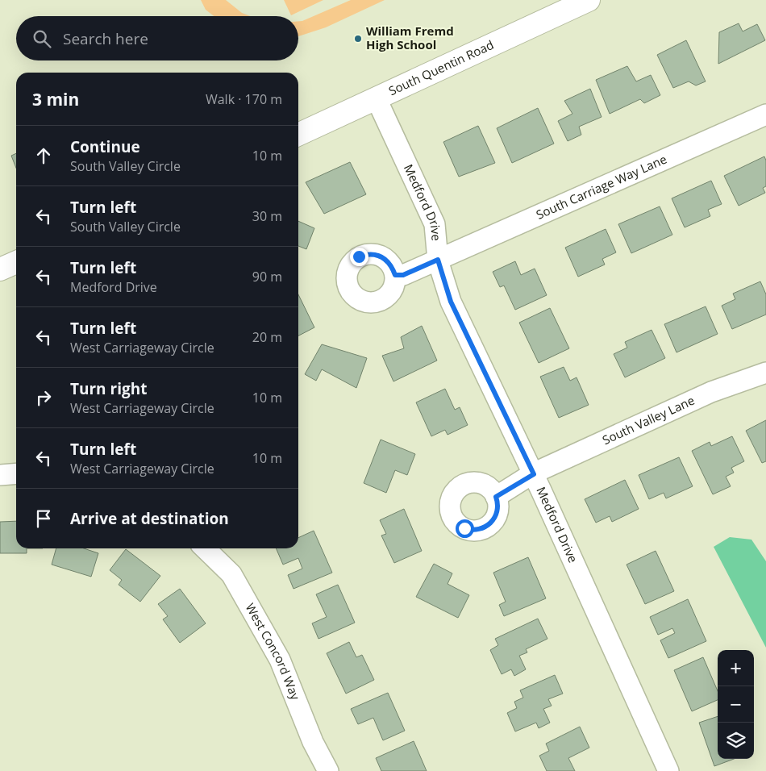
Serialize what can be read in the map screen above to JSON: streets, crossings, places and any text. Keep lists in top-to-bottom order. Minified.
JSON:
{"streets":{"main road":["South Quentin Road"],"street":["South Carriage Way Lane","Medford Drive","South Valley Lane","West Concord Way"]},"crossings":[["South Quentin Road","Medford Drive"],["South Carriage Way Lane","Medford Drive"],["Medford Drive","South Valley Lane"]],"places":["William Fremd High School"],"page":{"search":"Search here","heading":["3 min","Walk · 170 m"],"list":[["Continue","South Valley Circle","10 m"],["Turn left","South Valley Circle","30 m"],["Turn left","Medford Drive","90 m"],["Turn left","West Carriageway Circle","20 m"],["Turn right","West Carriageway Circle","10 m"],["Turn left","West Carriageway Circle","10 m"],"Arrive at destination"],"map_buttons":["+","−"]}}
